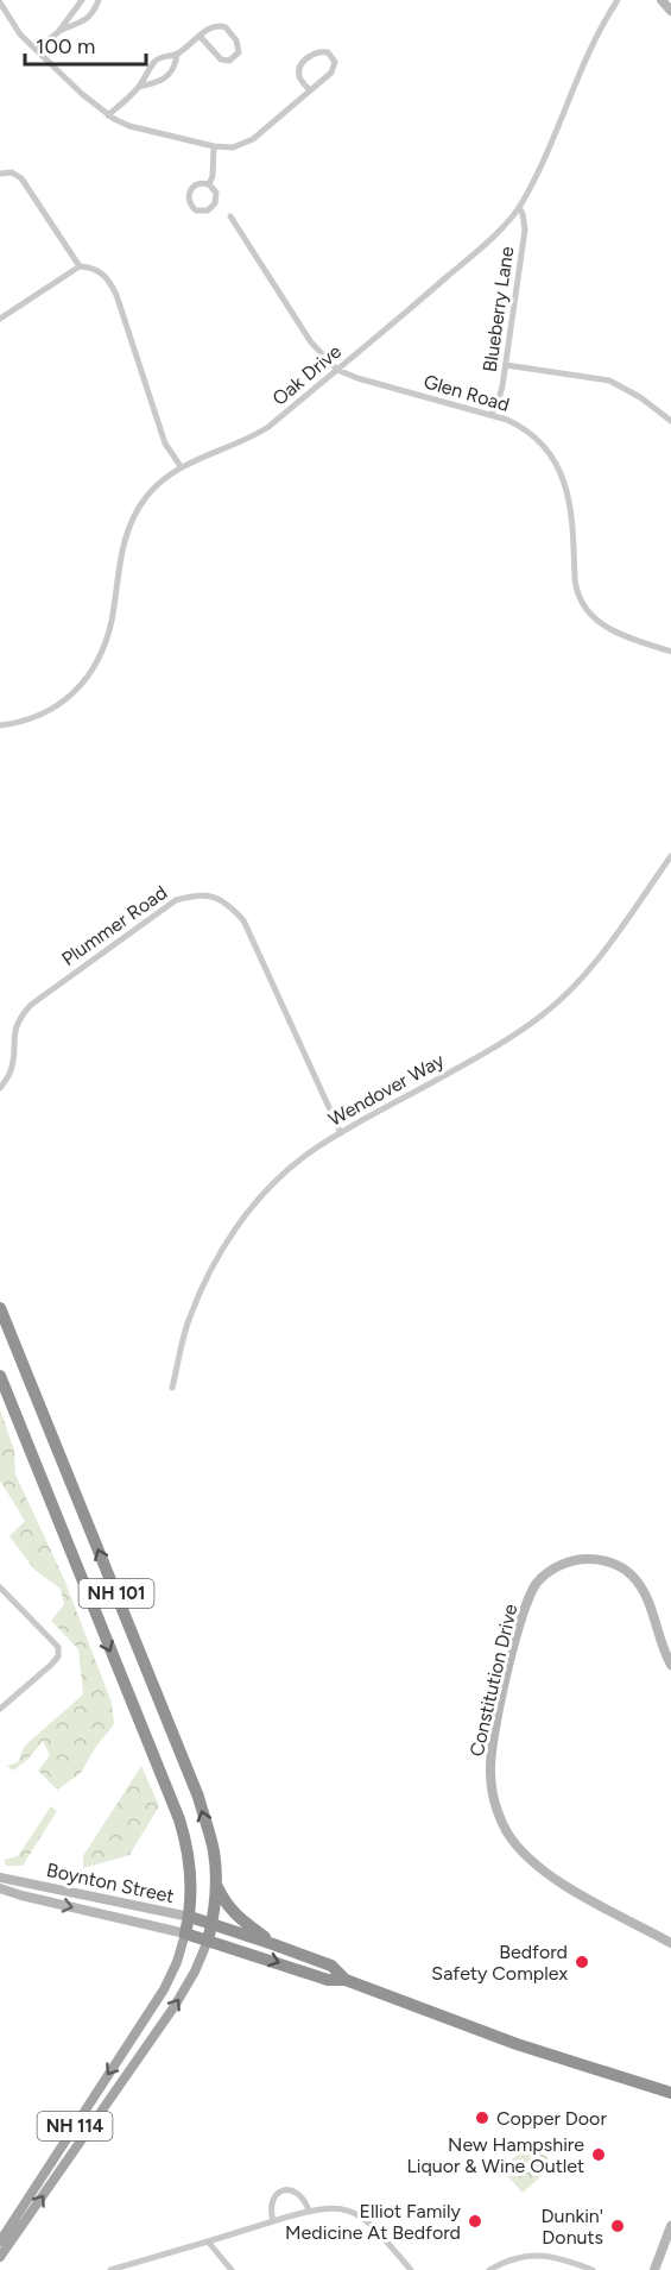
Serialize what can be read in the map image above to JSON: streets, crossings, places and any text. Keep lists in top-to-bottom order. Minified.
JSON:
{"streets":{"highway":["NH 101","Boynton Street"],"main road":["NH 114"],"street":["Blueberry Lane","Oak Drive","Glen Road","Plummer Road","Wendover Way","Constitution Drive"]},"crossings":[["Blueberry Lane","Oak Drive"],["Blueberry Lane","Glen Road"],["Oak Drive","Glen Road"],["Plummer Road","Wendover Way"],["NH 101","Boynton Street"],["NH 101","NH 114"],["Boynton Street","NH 114"]],"places":["Bedford Safety Complex","Copper Door","New Hampshire Liquor & Wine Outlet","Elliot Family Medicine At Bedford","Dunkin' Donuts"],"scale_bar":"100 m"}
